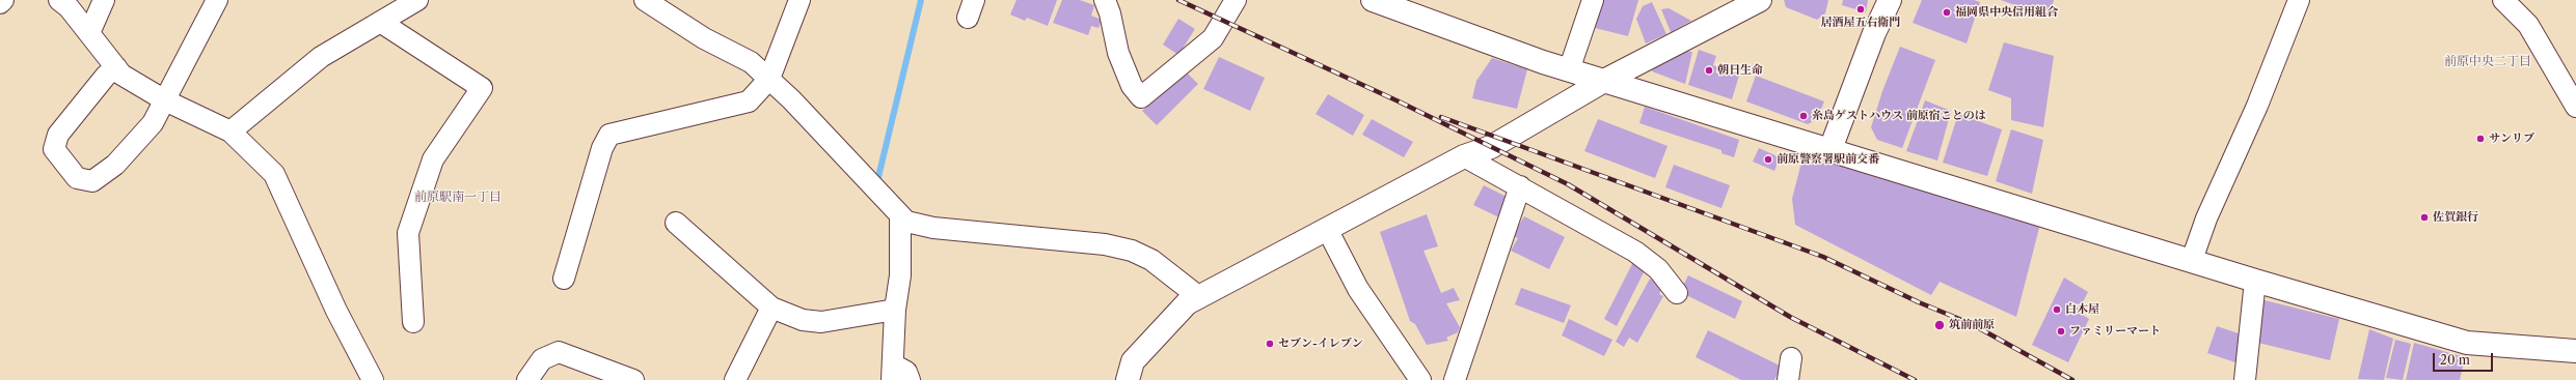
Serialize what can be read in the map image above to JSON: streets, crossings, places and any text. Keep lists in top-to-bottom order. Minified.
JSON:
{"districts":["前原中央二丁目","前原駅南一丁目"],"places":["居酒屋五右衛門","福岡県中央信用組合","朝日生命","糸島ゲストハウス 前原宿ことのは","サンリブ","前原警察署駅前交番","佐賀銀行","白木屋","筑前前原","ファミリーマート","セブン-イレブン"],"scale_bar":"20 m"}
